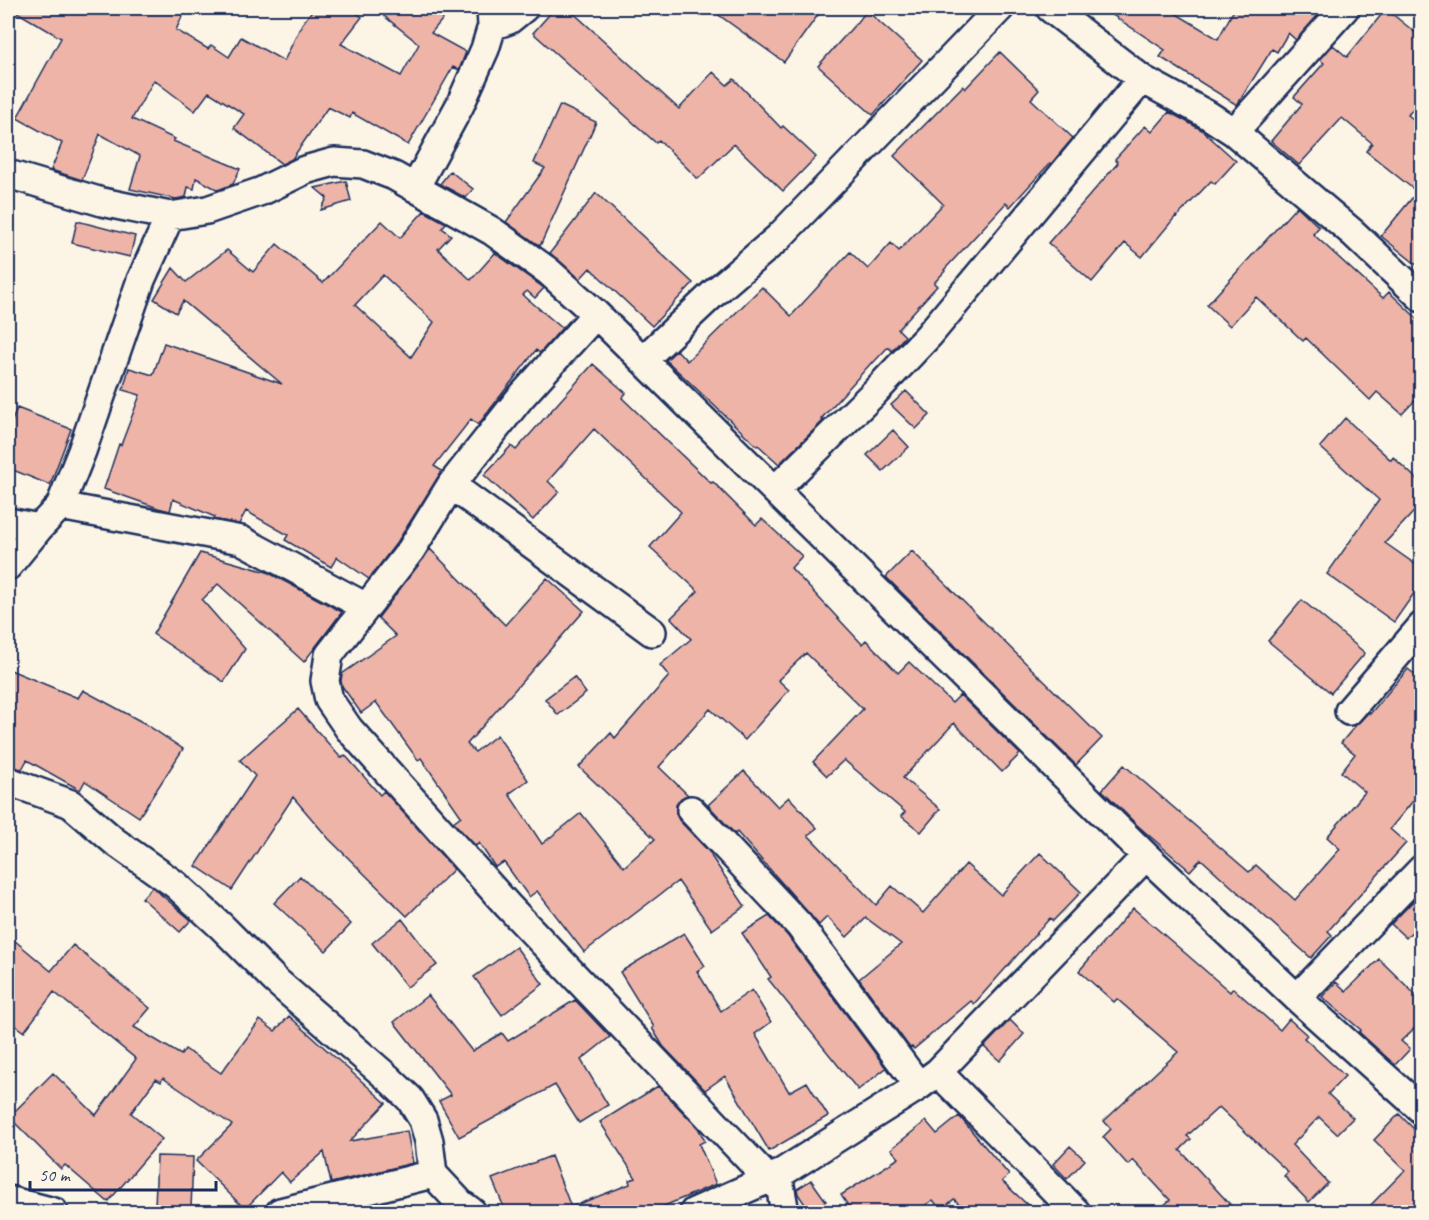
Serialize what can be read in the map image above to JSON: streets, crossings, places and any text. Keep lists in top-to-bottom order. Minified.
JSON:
{"scale_bar":"50 m"}
